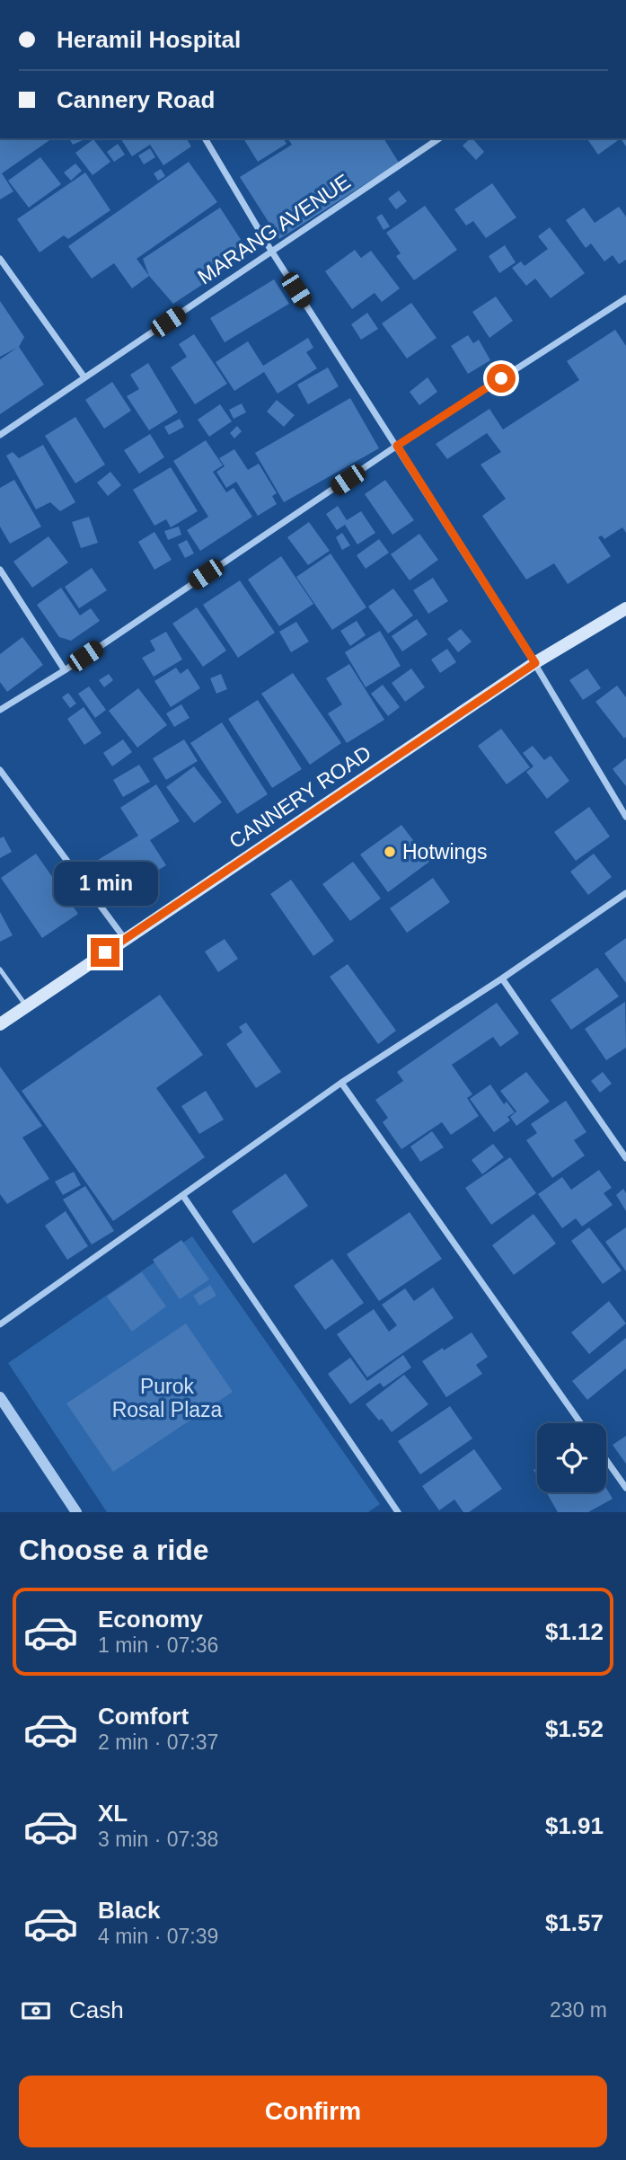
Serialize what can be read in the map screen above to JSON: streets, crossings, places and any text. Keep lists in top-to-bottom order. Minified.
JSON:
{"streets":{"main road":["CANNERY ROAD"],"street":["MARANG AVENUE"]},"parks":["Purok Rosal Plaza"],"places":["Hotwings"],"page":{"banner":["Heramil Hospital","Cannery Road"],"bubble":"1 min","heading":"Choose a ride","list":[{"name":"Economy","note":"1 min · 07:36","value":"$1.12"},{"name":"Comfort","note":"2 min · 07:37","value":"$1.52"},{"name":"XL","note":"3 min · 07:38","value":"$1.91"},{"name":"Black","note":"4 min · 07:39","value":"$1.57"}],"pay":["Cash","230 m"],"buttons":"Confirm"}}
